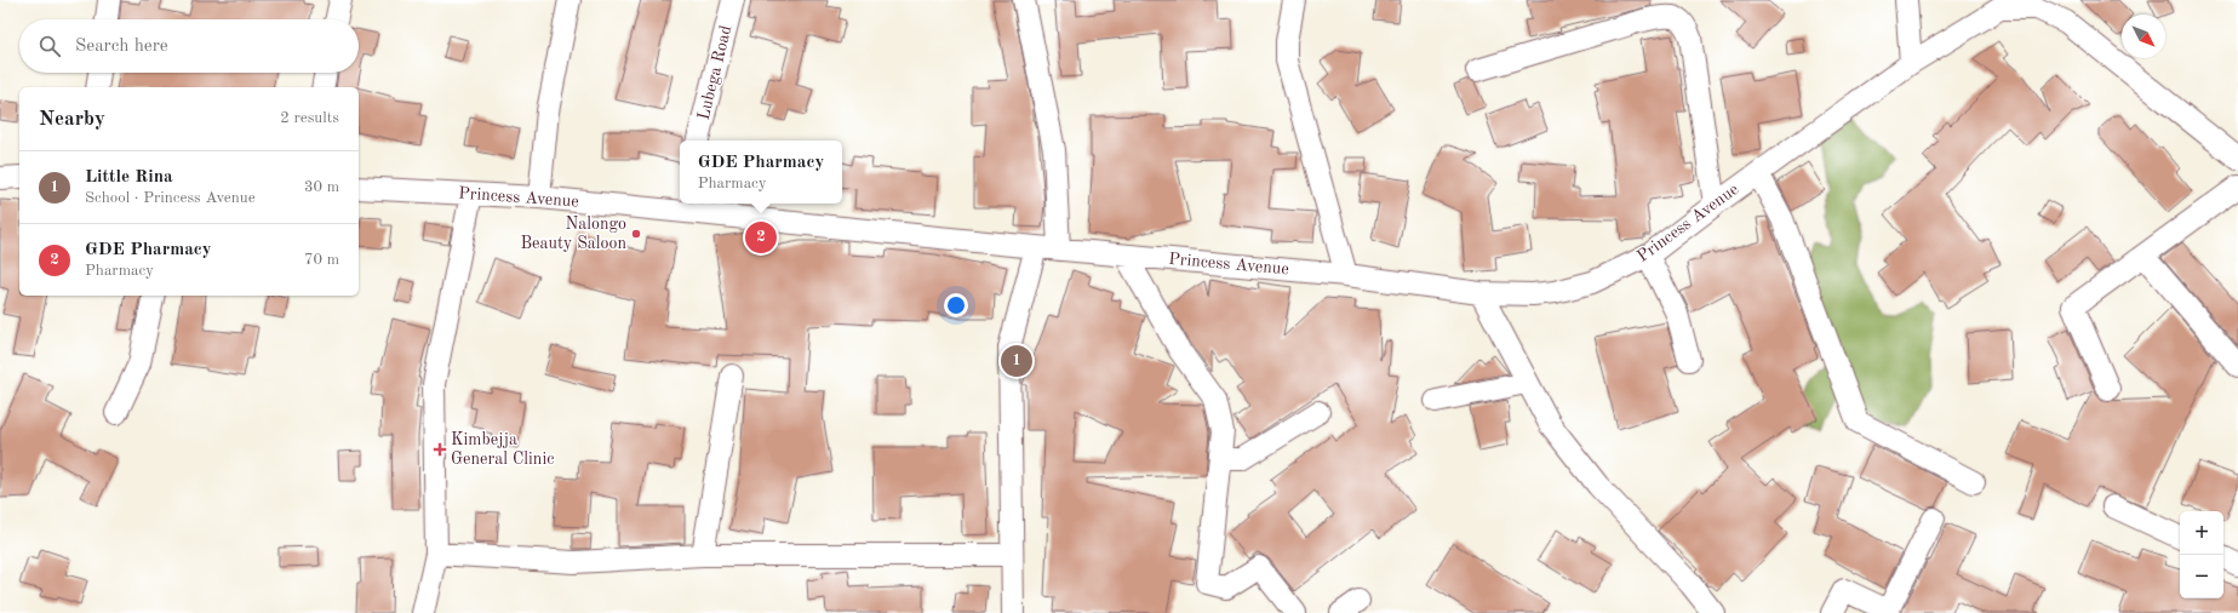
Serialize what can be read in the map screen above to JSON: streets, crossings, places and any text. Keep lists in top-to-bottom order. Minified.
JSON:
{"streets":{"street":["Lubega Road","Princess Avenue"]},"places":{"other":["Nalongo Beauty Saloon"],"health":["Kimbejja General Clinic"]},"north":"bottom right","page":{"search":"Search here","heading":["Nearby","2 results"],"popup":["GDE Pharmacy","Pharmacy"],"list":[{"mark":"1","name":"Little Rina","note":"School · Princess Avenue","value":"30 m"},{"mark":"2","name":"GDE Pharmacy","note":"Pharmacy","value":"70 m"}],"pins":["2","1"],"map_buttons":["+","−"]}}
